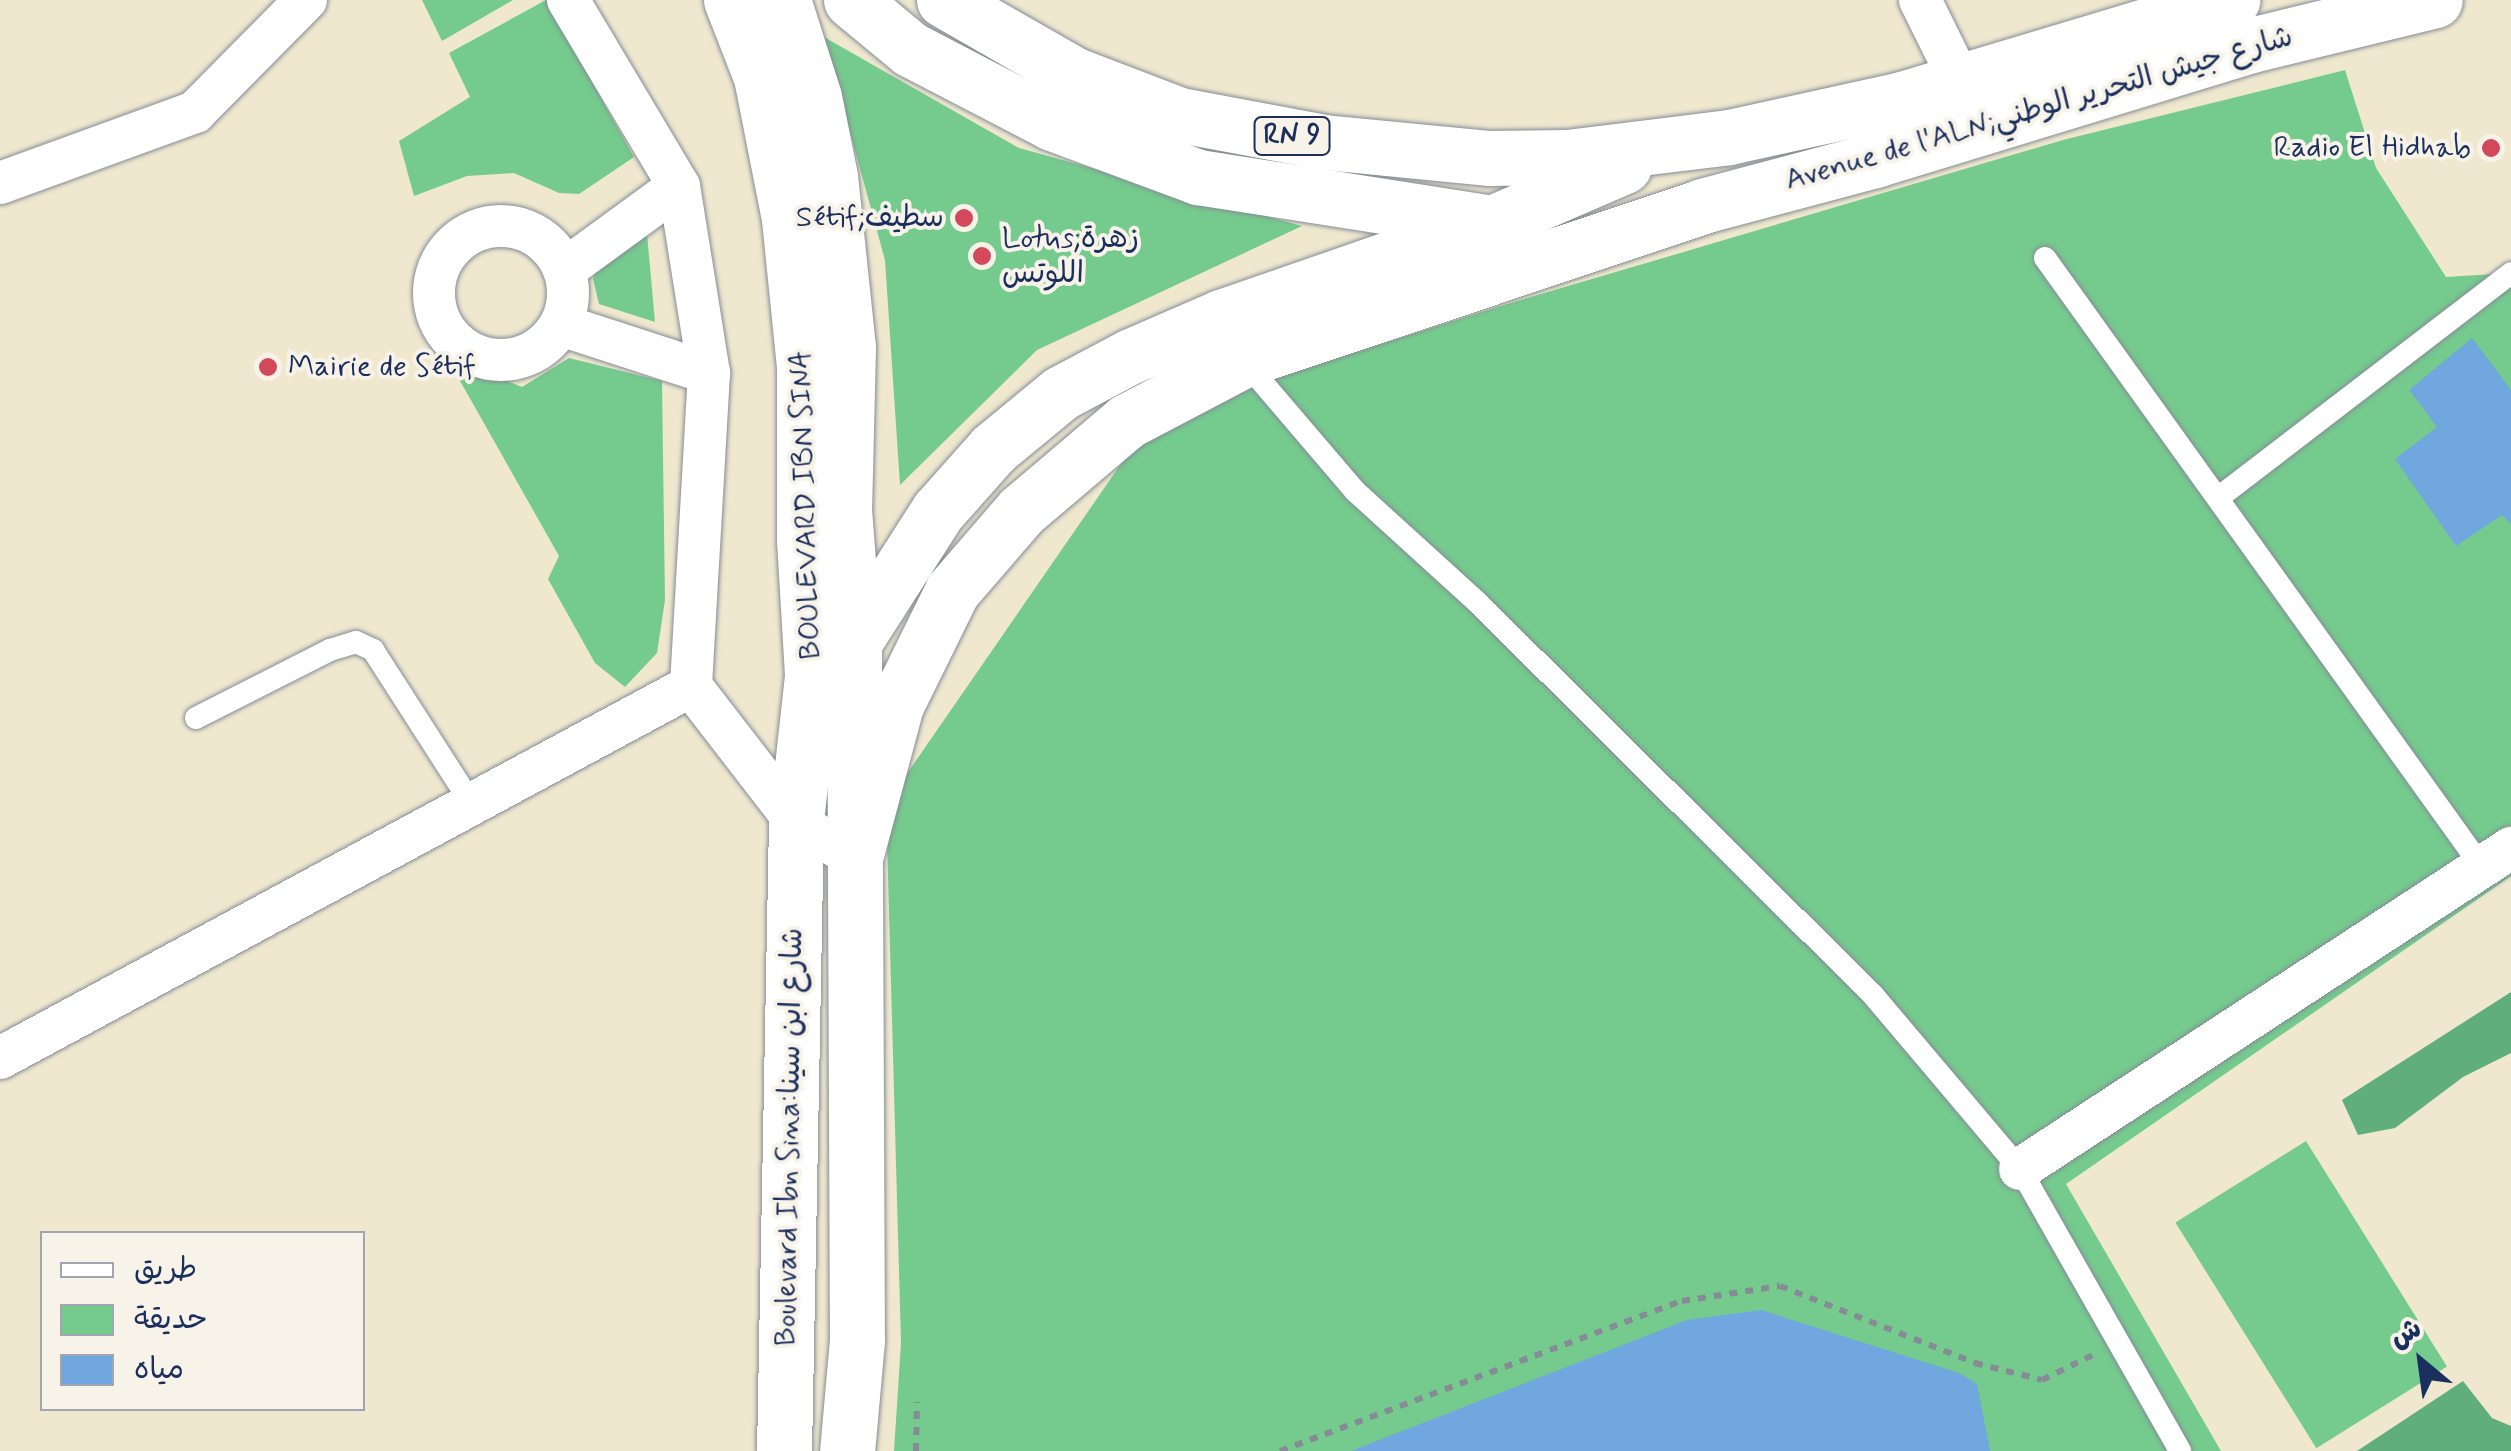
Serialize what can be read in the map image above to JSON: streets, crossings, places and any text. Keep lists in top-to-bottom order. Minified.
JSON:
{"streets":{"main road":["Avenue de l'ALN;شارع جيش التحرير الوطني","RN 9","BOULEVARD IBN SINA","Boulevard Ibn Sina:شارع ابن سينا"]},"crossings":[["Avenue de l'ALN;شارع جيش التحرير الوطني","RN 9"],["Avenue de l'ALN;شارع جيش التحرير الوطني","BOULEVARD IBN SINA"],["RN 9","BOULEVARD IBN SINA"],["BOULEVARD IBN SINA","Boulevard Ibn Sina:شارع ابن سينا"]],"places":["Radio El Hidhab","Sétif;سطيف","Lotus;زهرة اللوتس","Mairie de Sétif"],"legend":["طريق","حديقة","مياه"],"north":"top left"}
